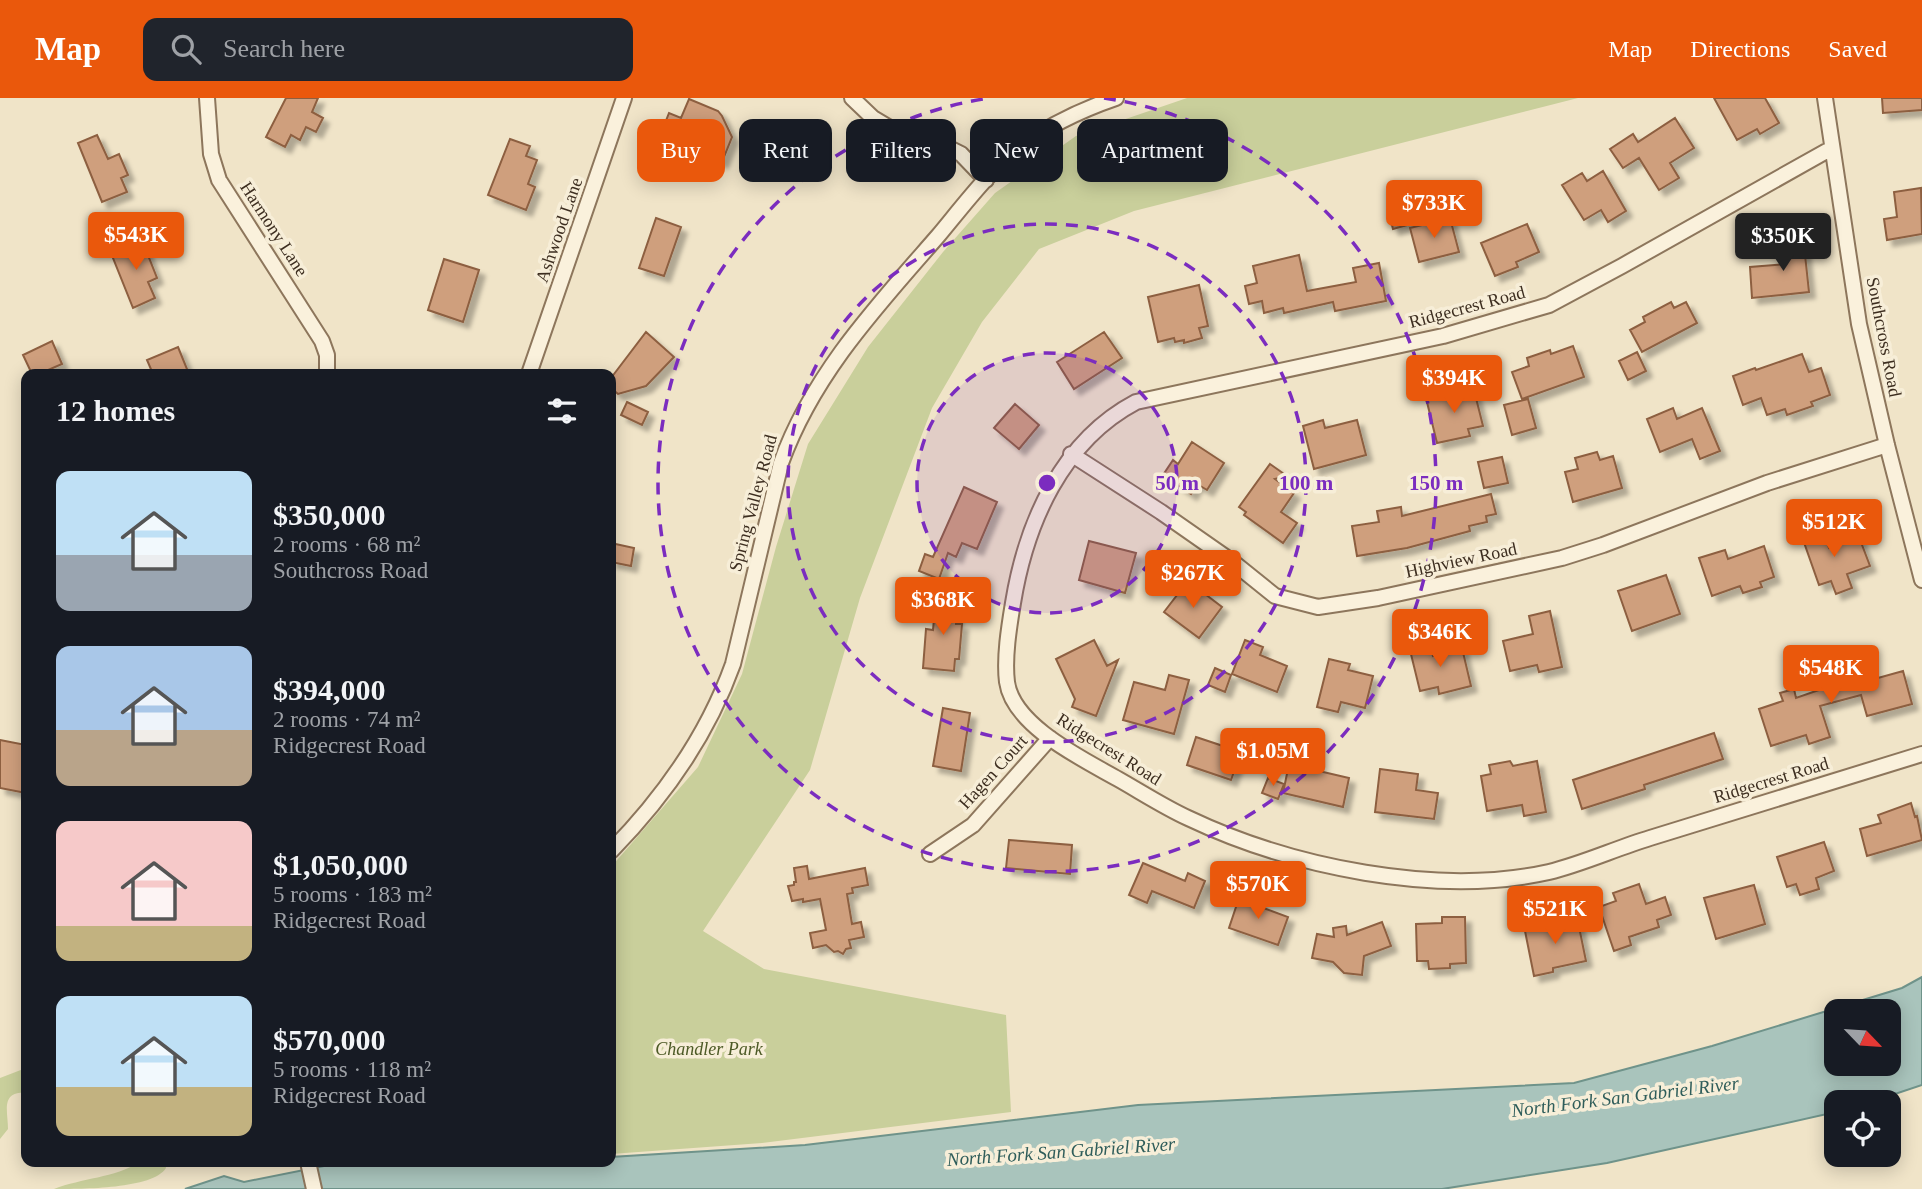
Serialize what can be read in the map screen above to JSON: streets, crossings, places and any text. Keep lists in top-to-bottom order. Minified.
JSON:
{"streets":{"street":["Harmony Lane","Ashwood Lane","Ridgecrest Road","Southcross Road","Spring Valley Road","Highview Road","Hagen Court"]},"crossings":[["Ridgecrest Road","Southcross Road"],["Ridgecrest Road","Highview Road"],["Ridgecrest Road","Hagen Court"],["Southcross Road","Highview Road"]],"water":["North Fork San Gabriel River"],"parks":["Chandler Park"],"north":"bottom right","page":{"header":"Map","search":"Search here","nav":["Map","Directions","Saved"],"chip":["Buy","Rent","Filters","New","Apartment"],"price":["$733K","$543K","$350K","$394K","$512K","$267K","$368K","$346K","$548K","$1.05M","$570K","$521K"],"heading":"12 homes","list":[{"name":"$350,000","note":"2 rooms · 68 m² · Southcross Road"},{"name":"$394,000","note":"2 rooms · 74 m² · Ridgecrest Road"},{"name":"$1,050,000","note":"5 rooms · 183 m² · Ridgecrest Road"},{"name":"$570,000","note":"5 rooms · 118 m² · Ridgecrest Road"}]},"rings":["50 m","100 m","150 m"]}
